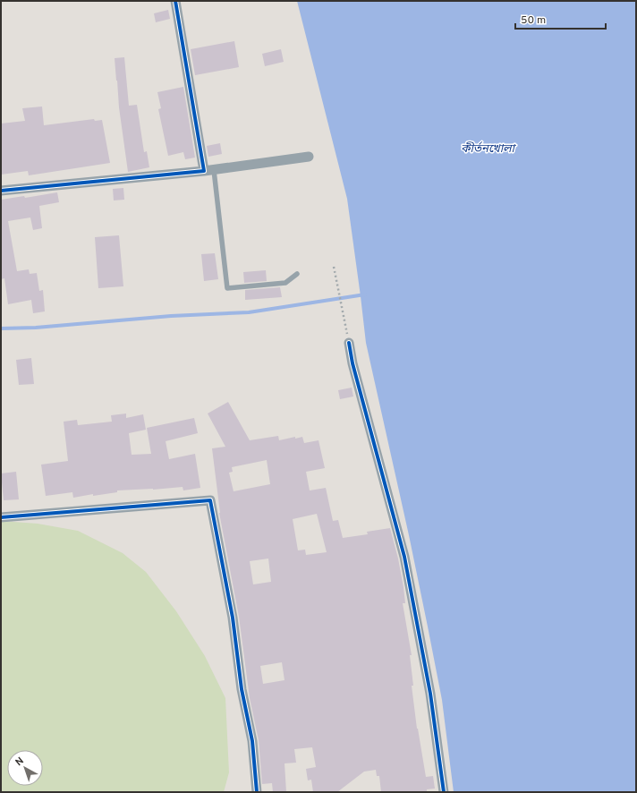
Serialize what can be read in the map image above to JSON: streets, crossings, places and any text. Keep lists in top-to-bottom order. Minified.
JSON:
{"water":["কীর্তনখোলা"],"scale_bar":"50 m","north":"top left"}
